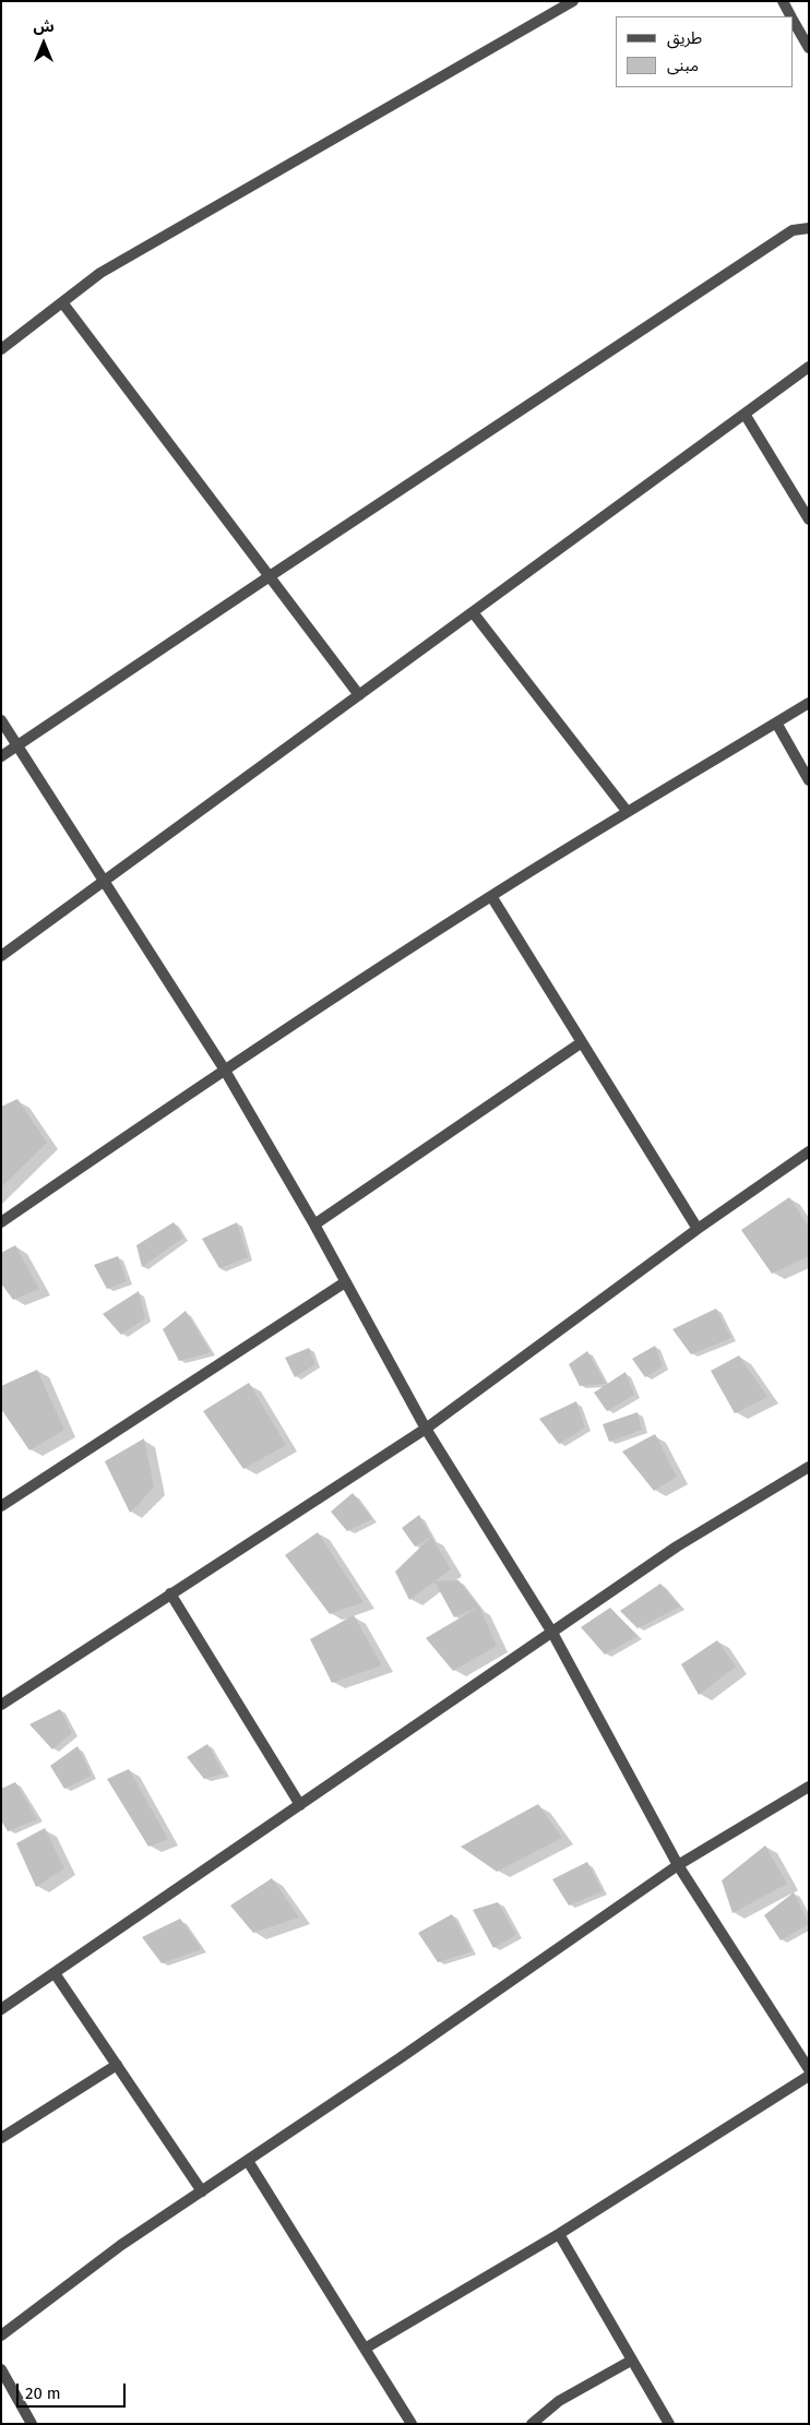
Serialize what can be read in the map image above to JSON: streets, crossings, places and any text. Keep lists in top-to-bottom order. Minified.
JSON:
{"legend":["طريق","مبنى"],"scale_bar":"20 m","north":"top"}
